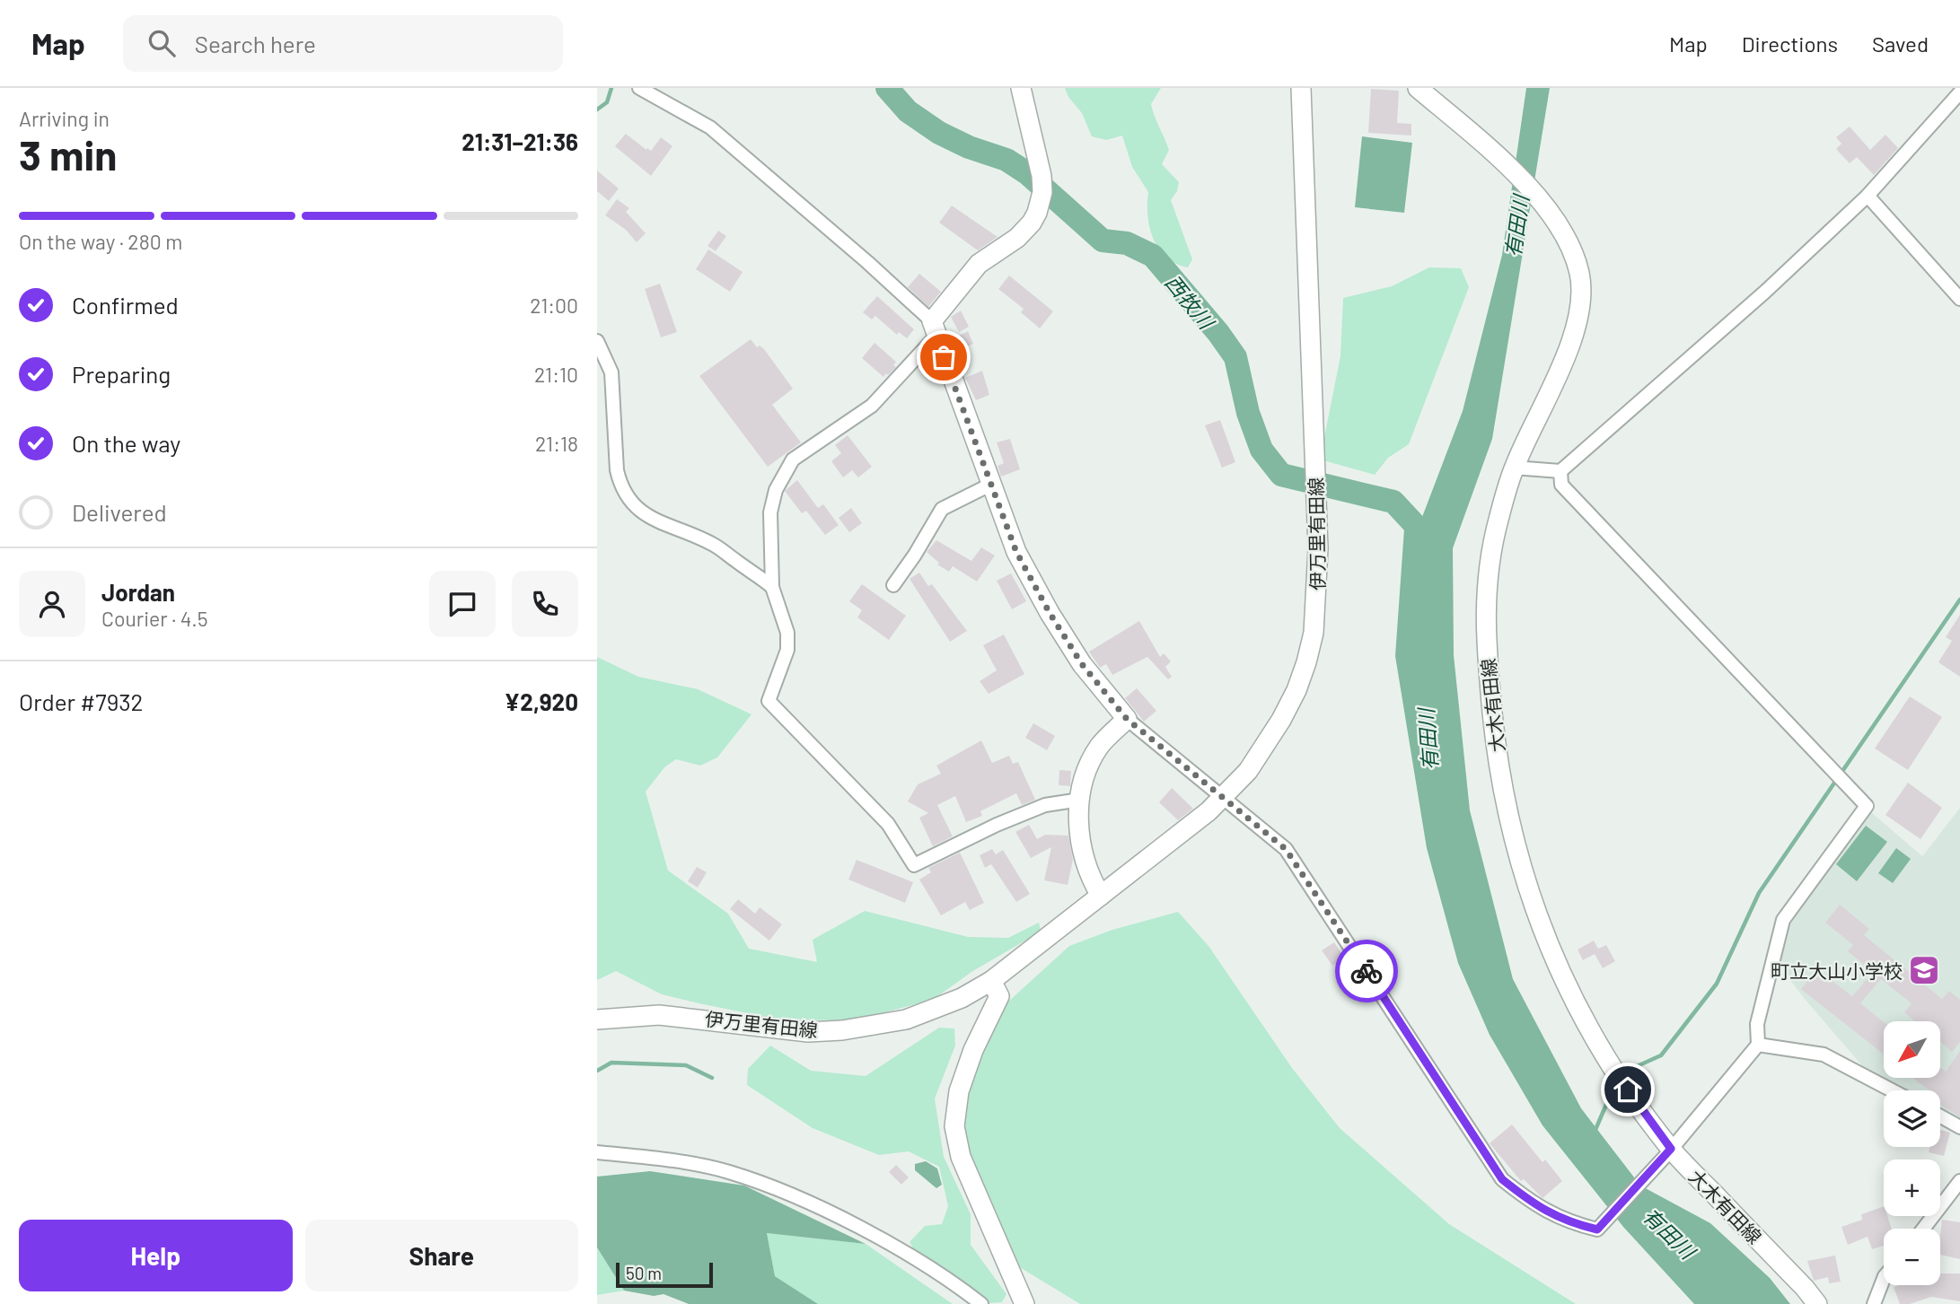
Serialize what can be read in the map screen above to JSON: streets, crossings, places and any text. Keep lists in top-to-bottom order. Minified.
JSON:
{"streets":{"main road":["伊万里有田線","大木有田線"]},"water":["有田川","西牧川"],"places":{"school or university":["町立大山小学校"]},"scale_bar":"50 m","north":"bottom left","page":{"header":"Map","search":"Search here","nav":["Map","Directions","Saved"],"heading":["3 min","Arriving in","21:31–21:36"],"panel":["Jordan","Courier · 4.5","Order #7932","¥2,920"],"bar":"On the way · 280 m","list":[["Confirmed","21:00"],["Preparing","21:10"],["On the way","21:18"],"Delivered"],"map_buttons":["+","−"],"buttons":["Help","Share"],"scale":"50 m"}}
